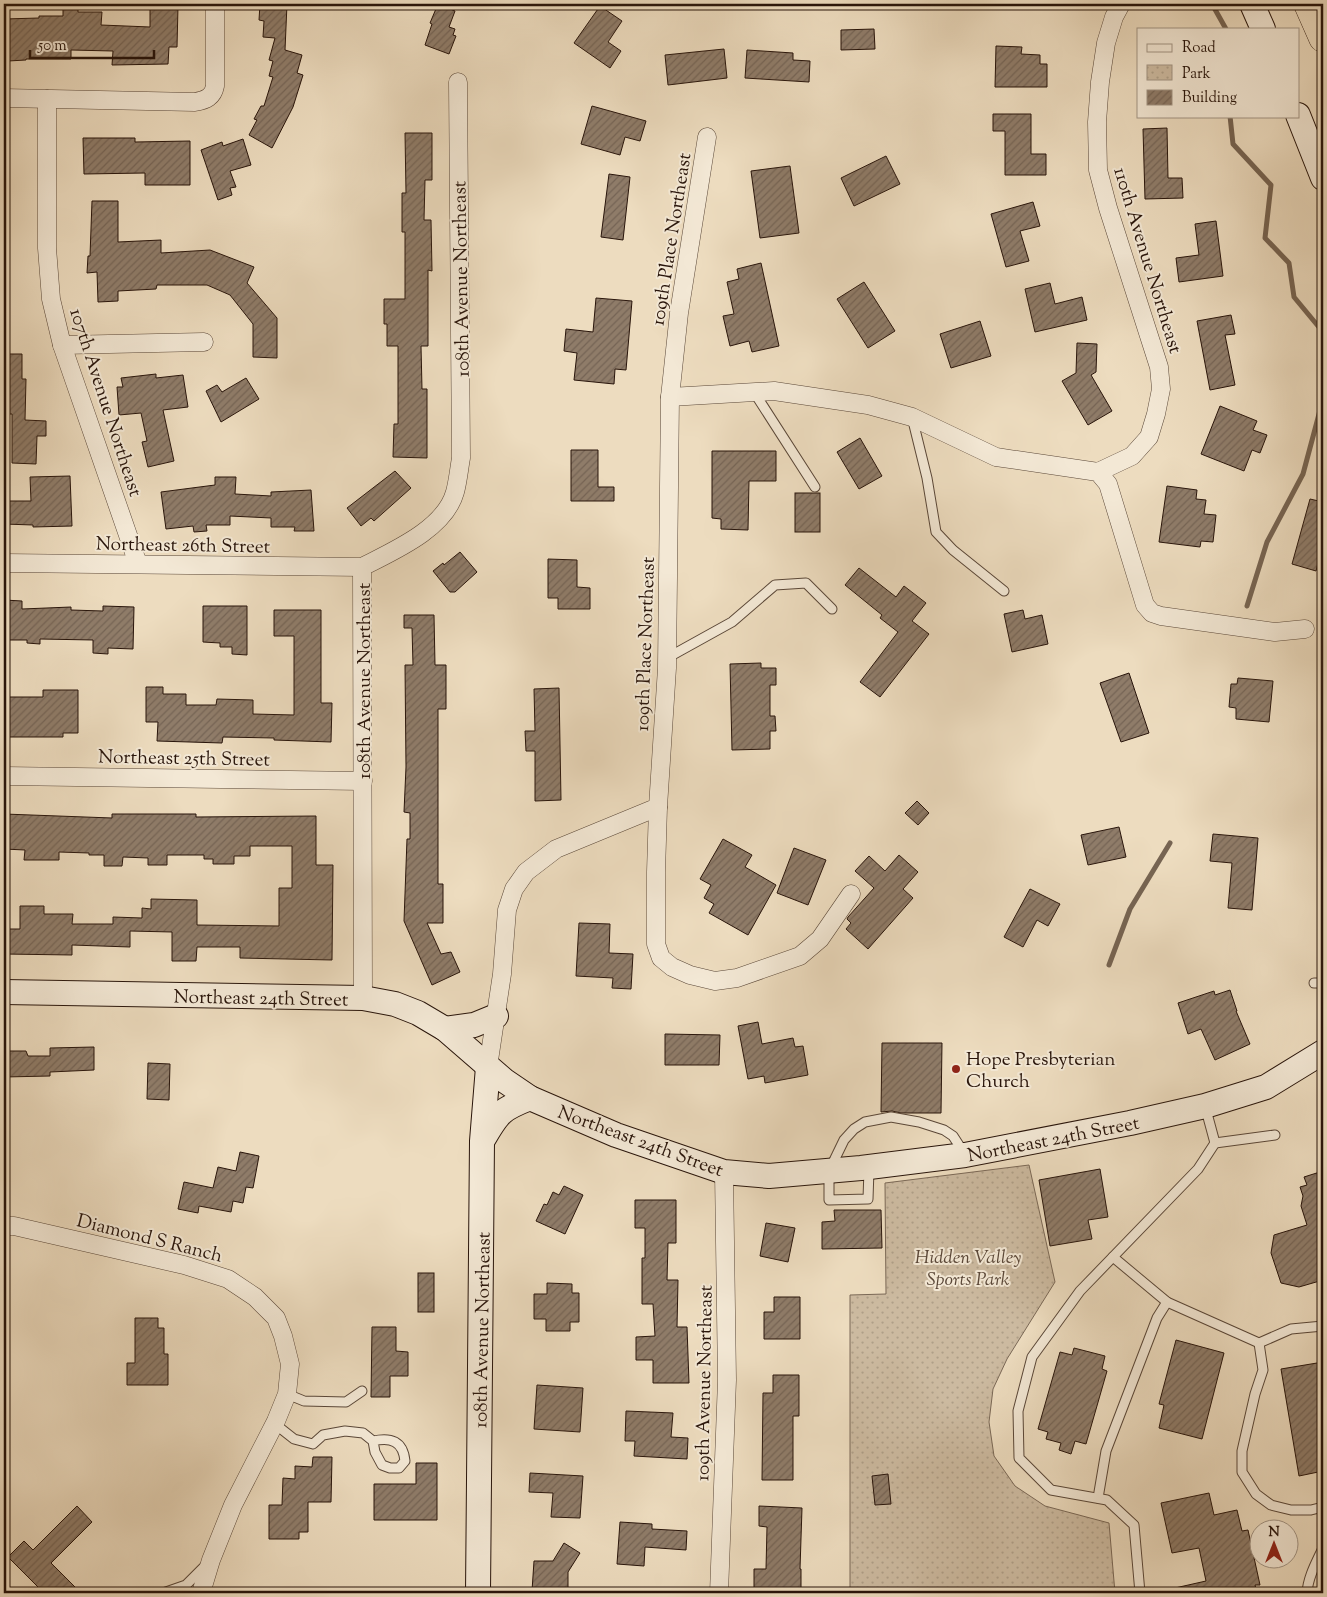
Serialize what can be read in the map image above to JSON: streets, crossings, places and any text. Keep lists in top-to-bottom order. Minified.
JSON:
{"streets":{"main road":["108th Avenue Northeast","Northeast 24th Street"],"street":["109th Place Northeast","110th Avenue Northeast","107th Avenue Northeast","Northeast 26th Street","Northeast 25th Street","Diamond S Ranch","109th Avenue Northeast"]},"crossings":[["108th Avenue Northeast","Northeast 26th Street"],["108th Avenue Northeast","Northeast 25th Street"],["108th Avenue Northeast","Northeast 24th Street"],["107th Avenue Northeast","Northeast 26th Street"],["Northeast 24th Street","109th Avenue Northeast"]],"parks":["Hidden Valley Sports Park"],"places":["Hope Presbyterian Church"],"legend":["Road","Park","Building"],"scale_bar":"50 m","north":"top"}
